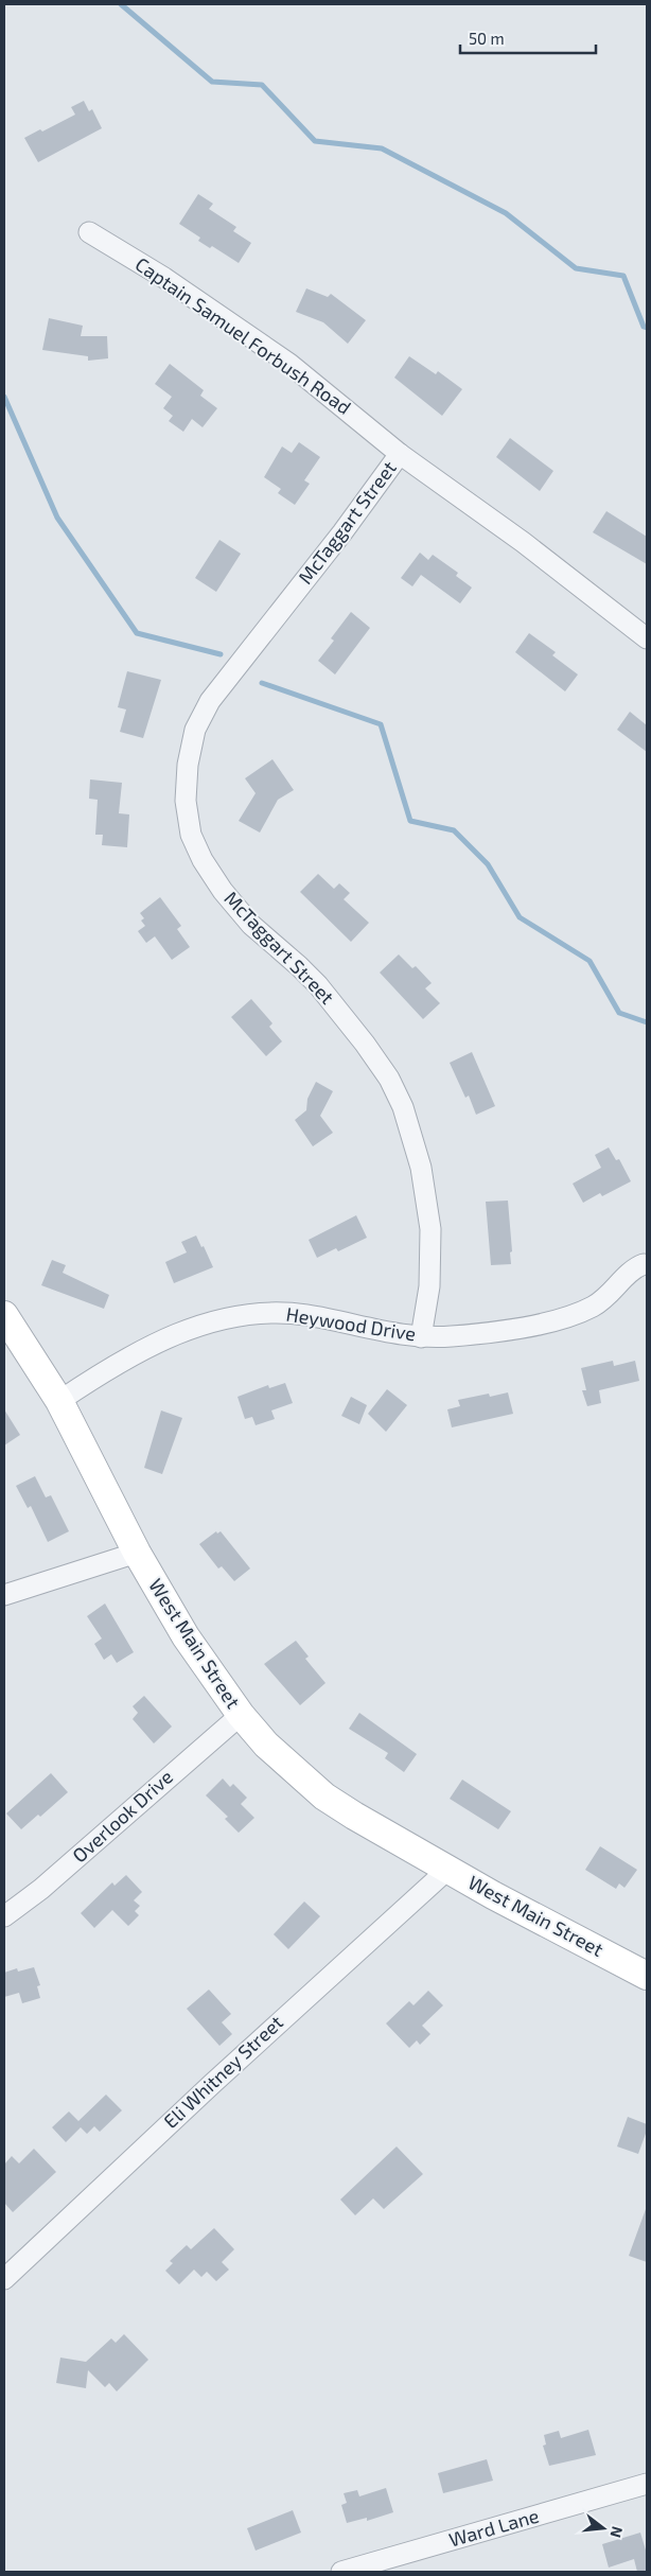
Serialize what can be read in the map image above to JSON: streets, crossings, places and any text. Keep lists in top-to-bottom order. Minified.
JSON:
{"streets":{"street":["Captain Samuel Forbush Road","McTaggart Street","Heywood Drive","West Main Street","Overlook Drive","Eli Whitney Street","Ward Lane"]},"crossings":[["Captain Samuel Forbush Road","McTaggart Street"],["McTaggart Street","Heywood Drive"],["Heywood Drive","West Main Street"],["West Main Street","Overlook Drive"],["West Main Street","Eli Whitney Street"]],"scale_bar":"50 m","north":"right"}
